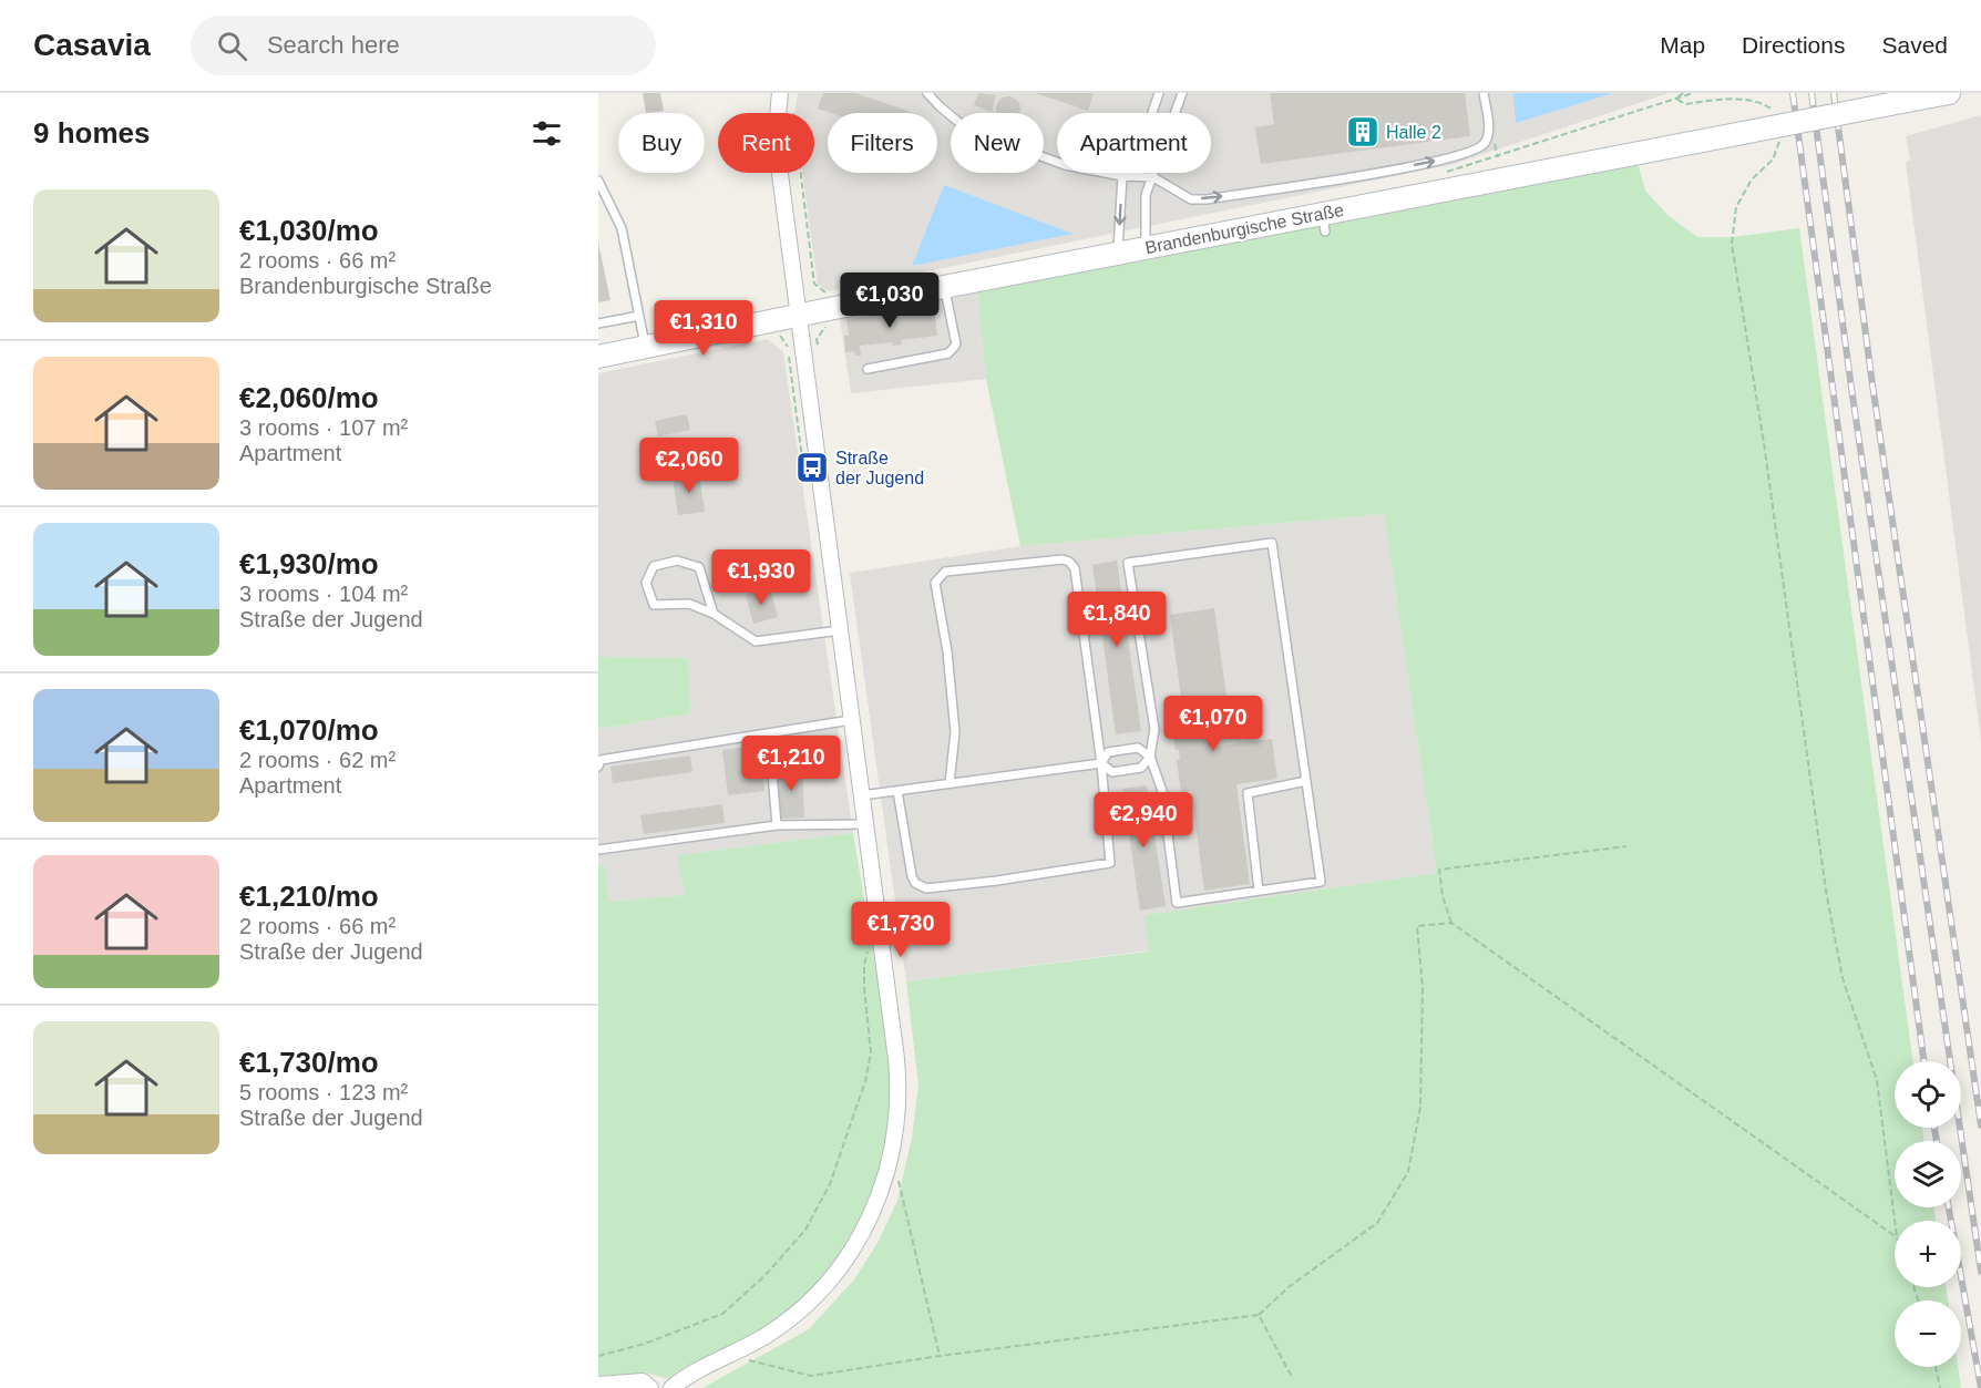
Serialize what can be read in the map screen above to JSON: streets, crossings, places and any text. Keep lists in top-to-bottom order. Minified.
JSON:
{"streets":{"street":["Brandenburgische Straße"]},"places":{"building":["Halle 2"],"bus stop":["Straße der Jugend"]},"page":{"header":"Casavia","search":"Search here","nav":["Map","Directions","Saved"],"heading":"9 homes","chip":["Buy","Rent","Filters","New","Apartment"],"list":[{"name":"€1,030/mo","note":"2 rooms · 66 m² · Brandenburgische Straße"},{"name":"€2,060/mo","note":"3 rooms · 107 m² · Apartment"},{"name":"€1,930/mo","note":"3 rooms · 104 m² · Straße der Jugend"},{"name":"€1,070/mo","note":"2 rooms · 62 m² · Apartment"},{"name":"€1,210/mo","note":"2 rooms · 66 m² · Straße der Jugend"},{"name":"€1,730/mo","note":"5 rooms · 123 m² · Straße der Jugend"}],"price":["€1,030","€1,310","€2,060","€1,930","€1,840","€1,070","€1,210","€2,940","€1,730"],"map_buttons":["+","−"]}}
